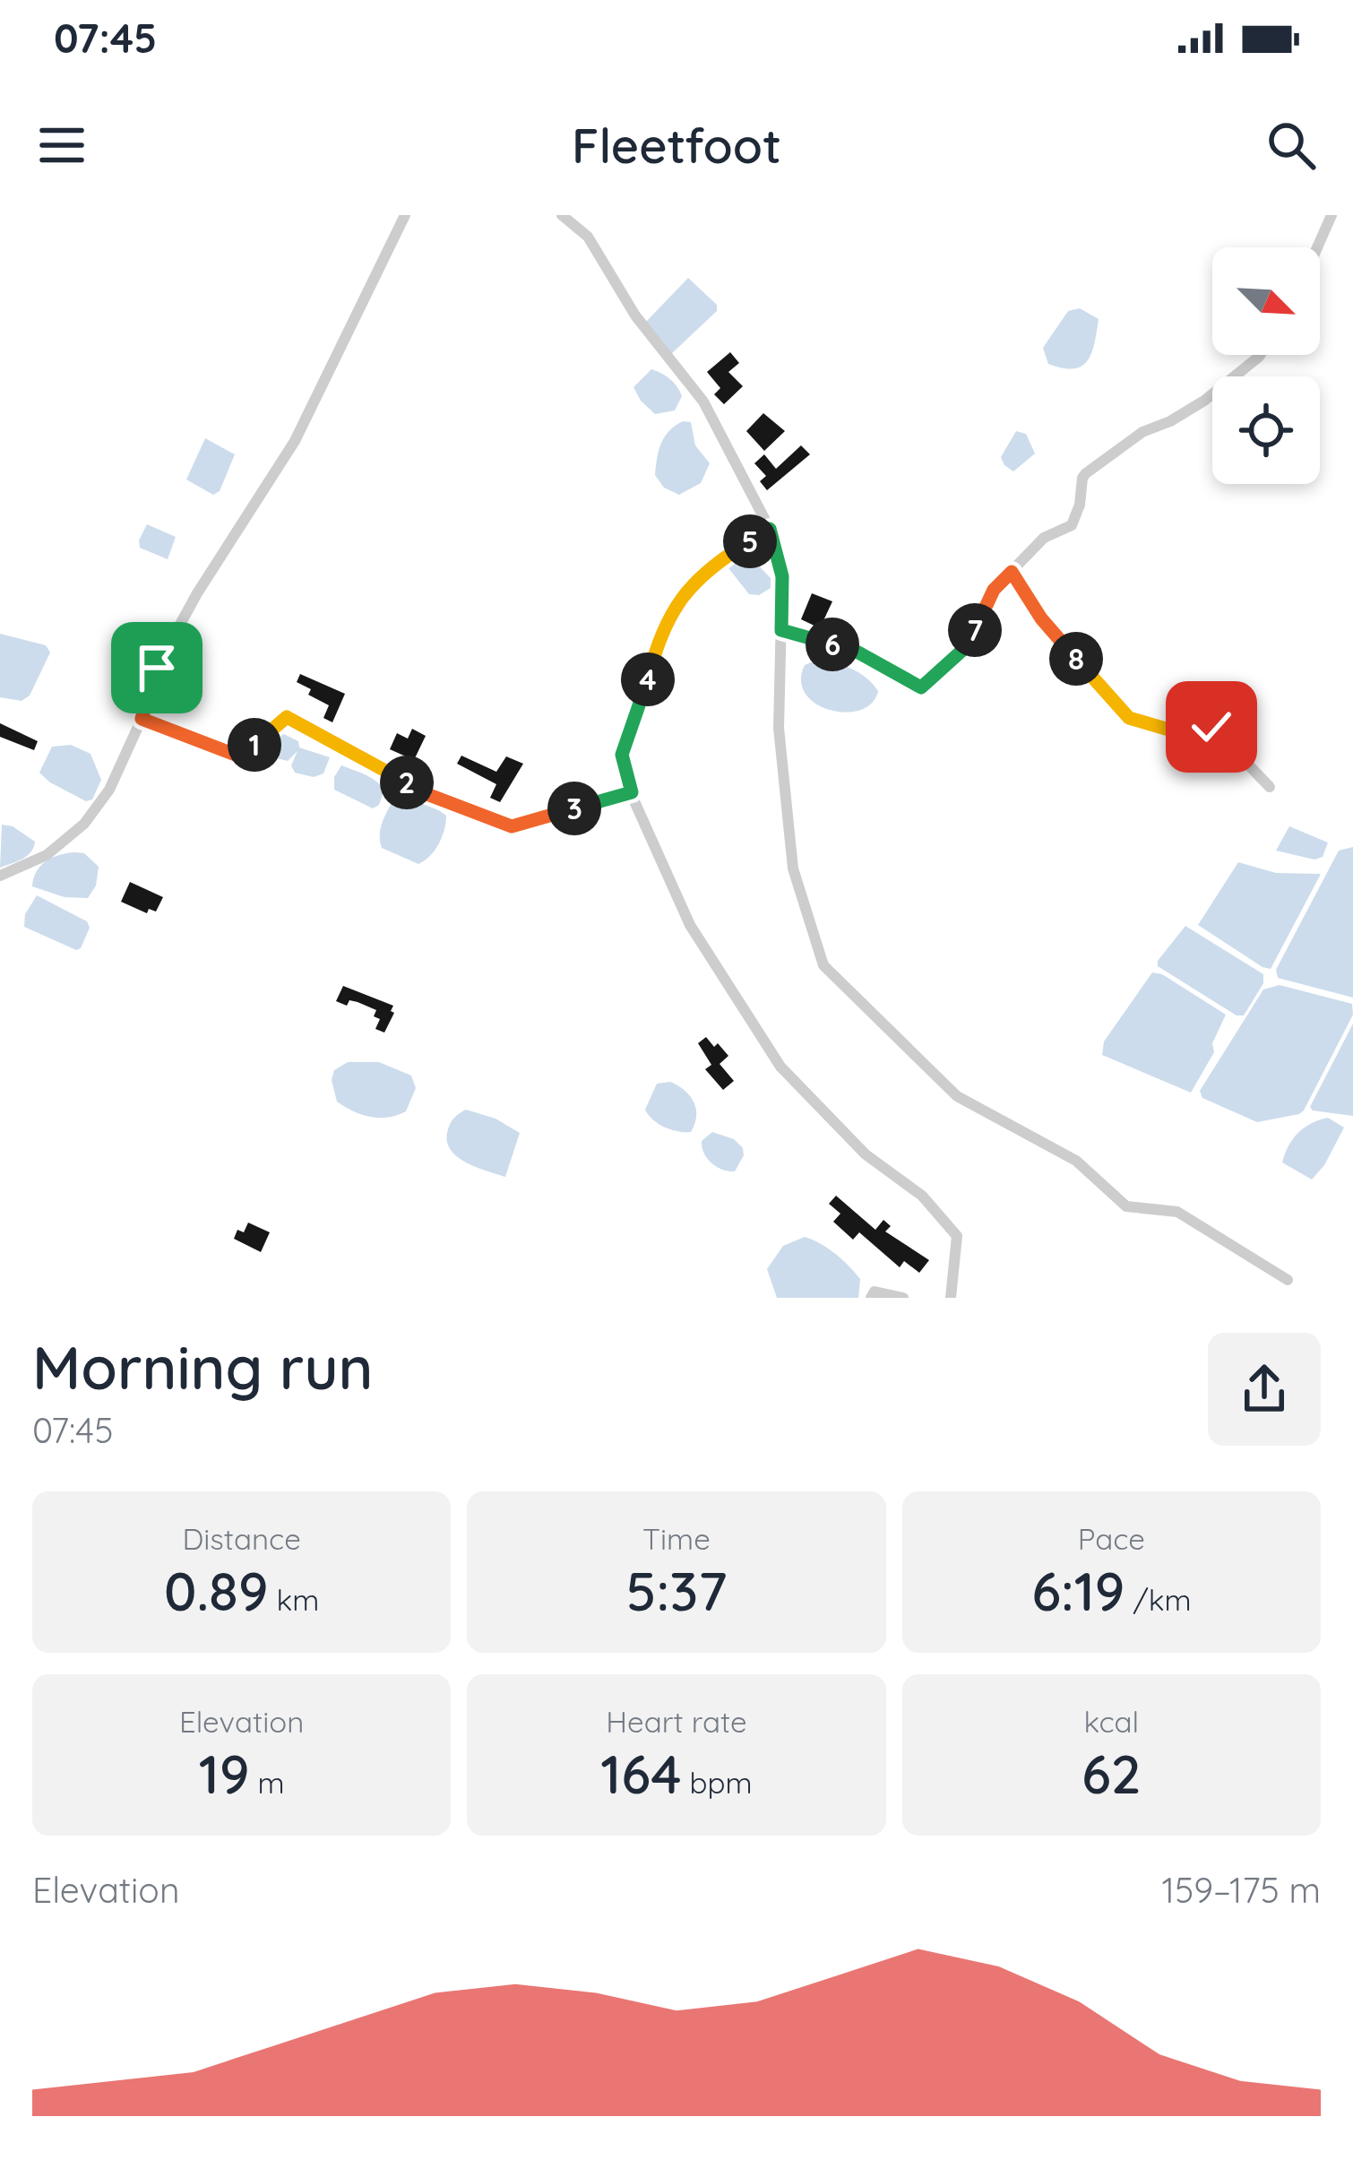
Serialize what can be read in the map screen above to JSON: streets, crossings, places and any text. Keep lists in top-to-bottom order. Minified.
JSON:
{"north":"bottom right","page":{"status":"07:45","header":"Fleetfoot","pins":["5","7","6","8","4","1","2","3"],"heading":["Morning run","07:45"],"stats":[["Distance","0.89 km"],["Time","5:37"],["Pace","6:19 /km"],["Elevation","19 m"],["Heart rate","164 bpm"],["kcal","62"]],"chart":["Elevation","159–175 m"]}}
